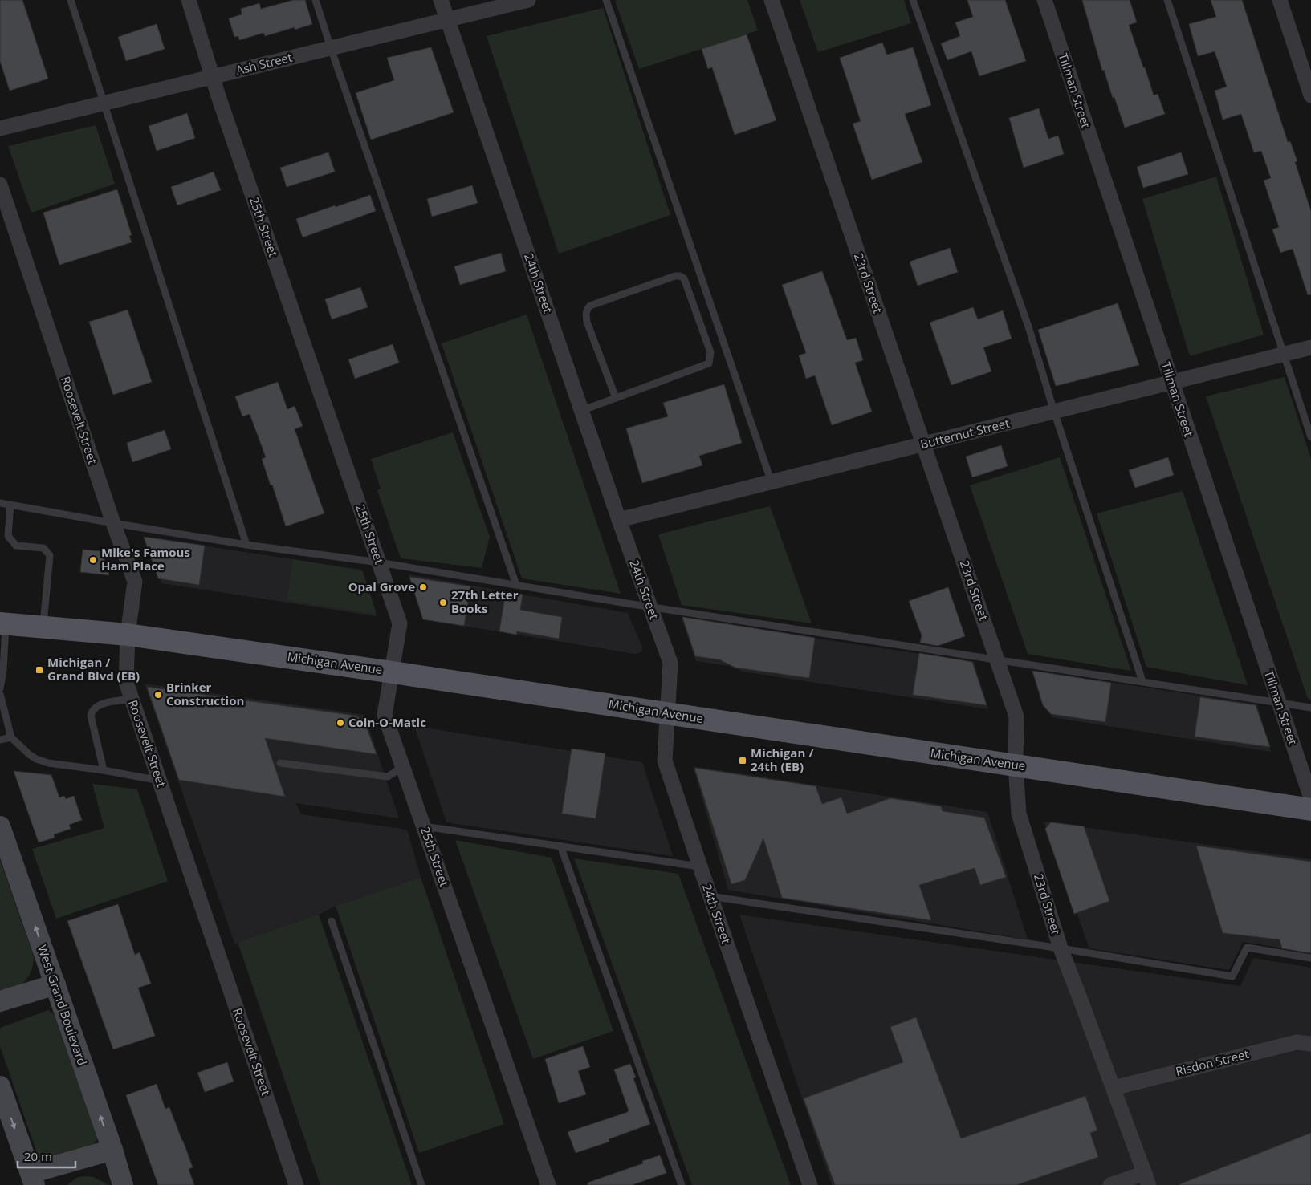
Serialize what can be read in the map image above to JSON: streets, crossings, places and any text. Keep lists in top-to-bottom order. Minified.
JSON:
{"streets":{"main road":["Michigan Avenue"],"street":["Ash Street","Tillman Street","25th Street","24th Street","23rd Street","Roosevelt Street","Butternut Street","West Grand Boulevard","Risdon Street"]},"crossings":[["Ash Street","25th Street"],["Ash Street","24th Street"],["Tillman Street","Butternut Street"],["25th Street","Michigan Avenue"],["24th Street","Butternut Street"],["24th Street","Michigan Avenue"],["23rd Street","Butternut Street"],["23rd Street","Michigan Avenue"],["23rd Street","Risdon Street"],["Roosevelt Street","Michigan Avenue"]],"one_way":["West Grand Boulevard"],"places":{"other":["Mike's Famous Ham Place","Opal Grove","27th Letter Books","Brinker Construction","Coin-O-Matic"],"transit":["Michigan / Grand Blvd (EB)","Michigan / 24th (EB)"]},"scale_bar":"20 m"}
